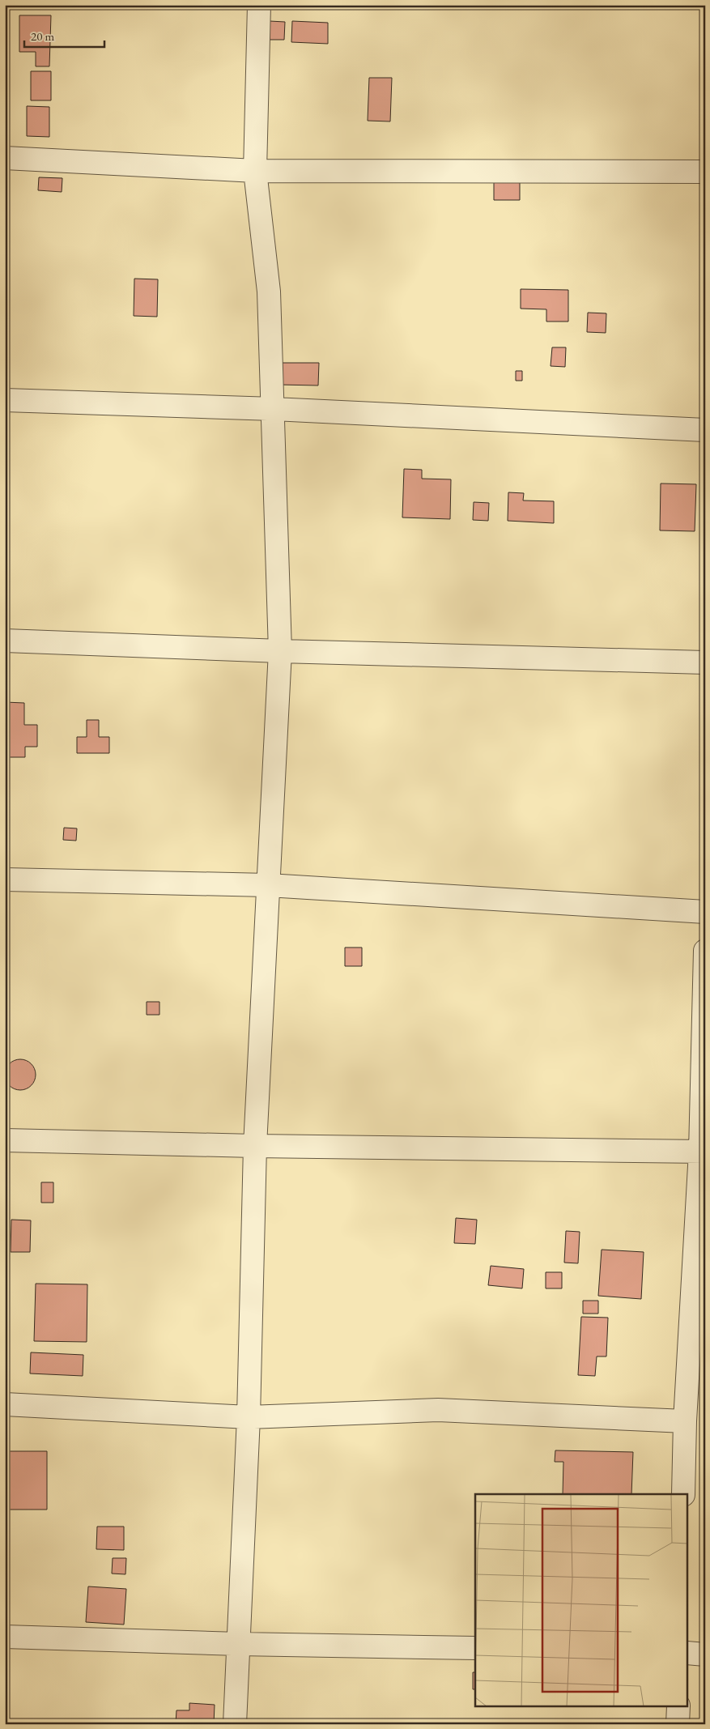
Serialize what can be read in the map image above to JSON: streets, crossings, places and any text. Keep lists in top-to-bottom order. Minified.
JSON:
{"scale_bar":"20 m"}
